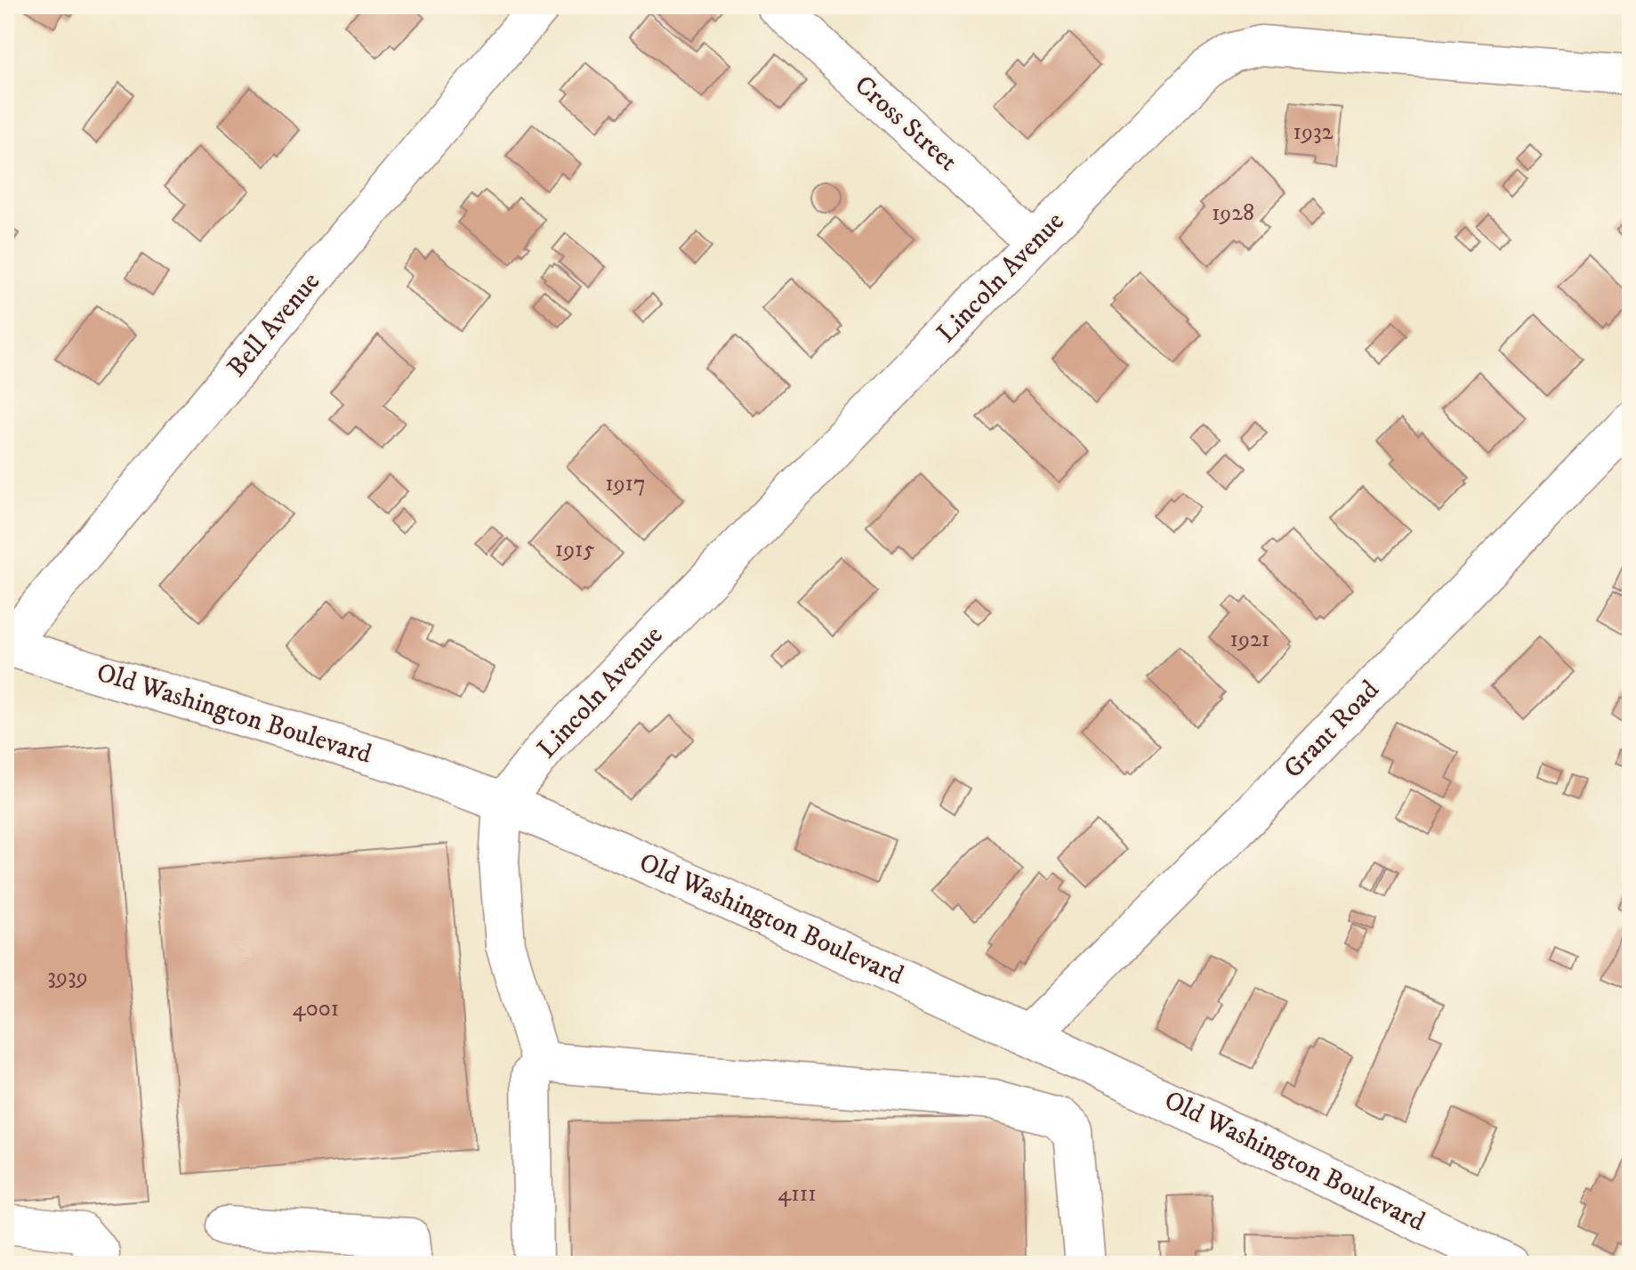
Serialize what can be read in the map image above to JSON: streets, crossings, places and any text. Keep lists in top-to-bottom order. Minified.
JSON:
{"streets":{"street":["Cross Street","Lincoln Avenue","Bell Avenue","Old Washington Boulevard","Grant Road"]},"crossings":[["Cross Street","Lincoln Avenue"],["Lincoln Avenue","Old Washington Boulevard"],["Bell Avenue","Old Washington Boulevard"],["Old Washington Boulevard","Grant Road"]],"house_numbers":["1932","1928","1917","1915","1921","3939","4001","4111"]}
